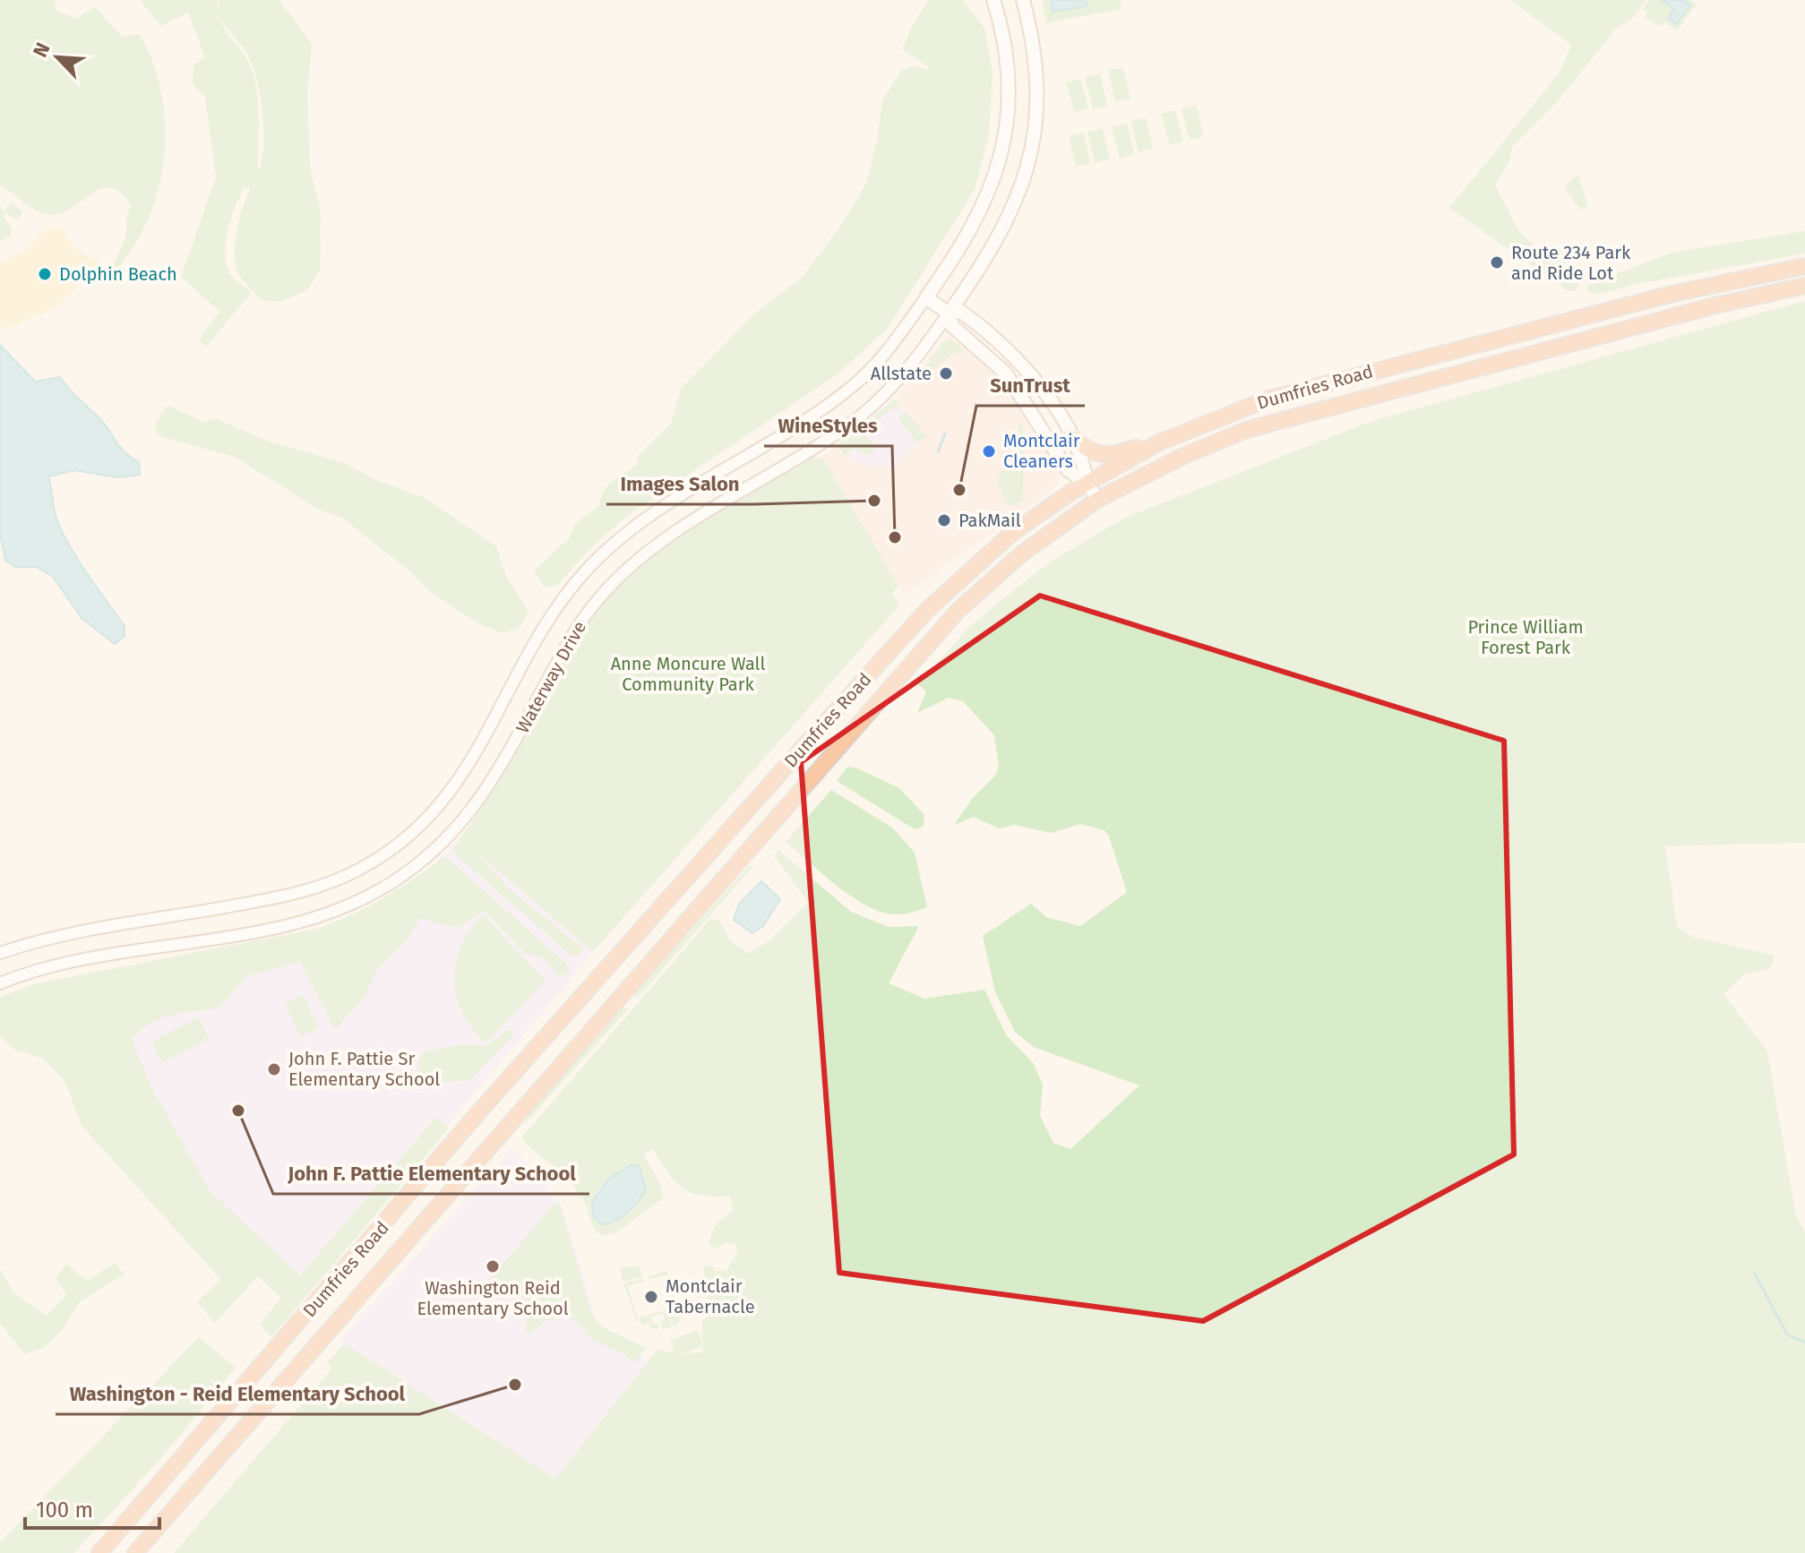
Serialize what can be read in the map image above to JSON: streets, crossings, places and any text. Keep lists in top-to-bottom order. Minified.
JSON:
{"streets":{"highway":["Dumfries Road"],"main road":["Waterway Drive"]},"parks":["Prince William Forest Park","Anne Moncure Wall Community Park"],"places":["Route 234 Park and Ride Lot","Dolphin Beach","Allstate","Montclair Cleaners","SunTrust","Images Salon","PakMail","WineStyles","John F. Pattie Sr Elementary School","John F. Pattie Elementary School","Washington Reid Elementary School","Montclair Tabernacle","Washington - Reid Elementary School"],"scale_bar":"100 m","north":"top left"}
